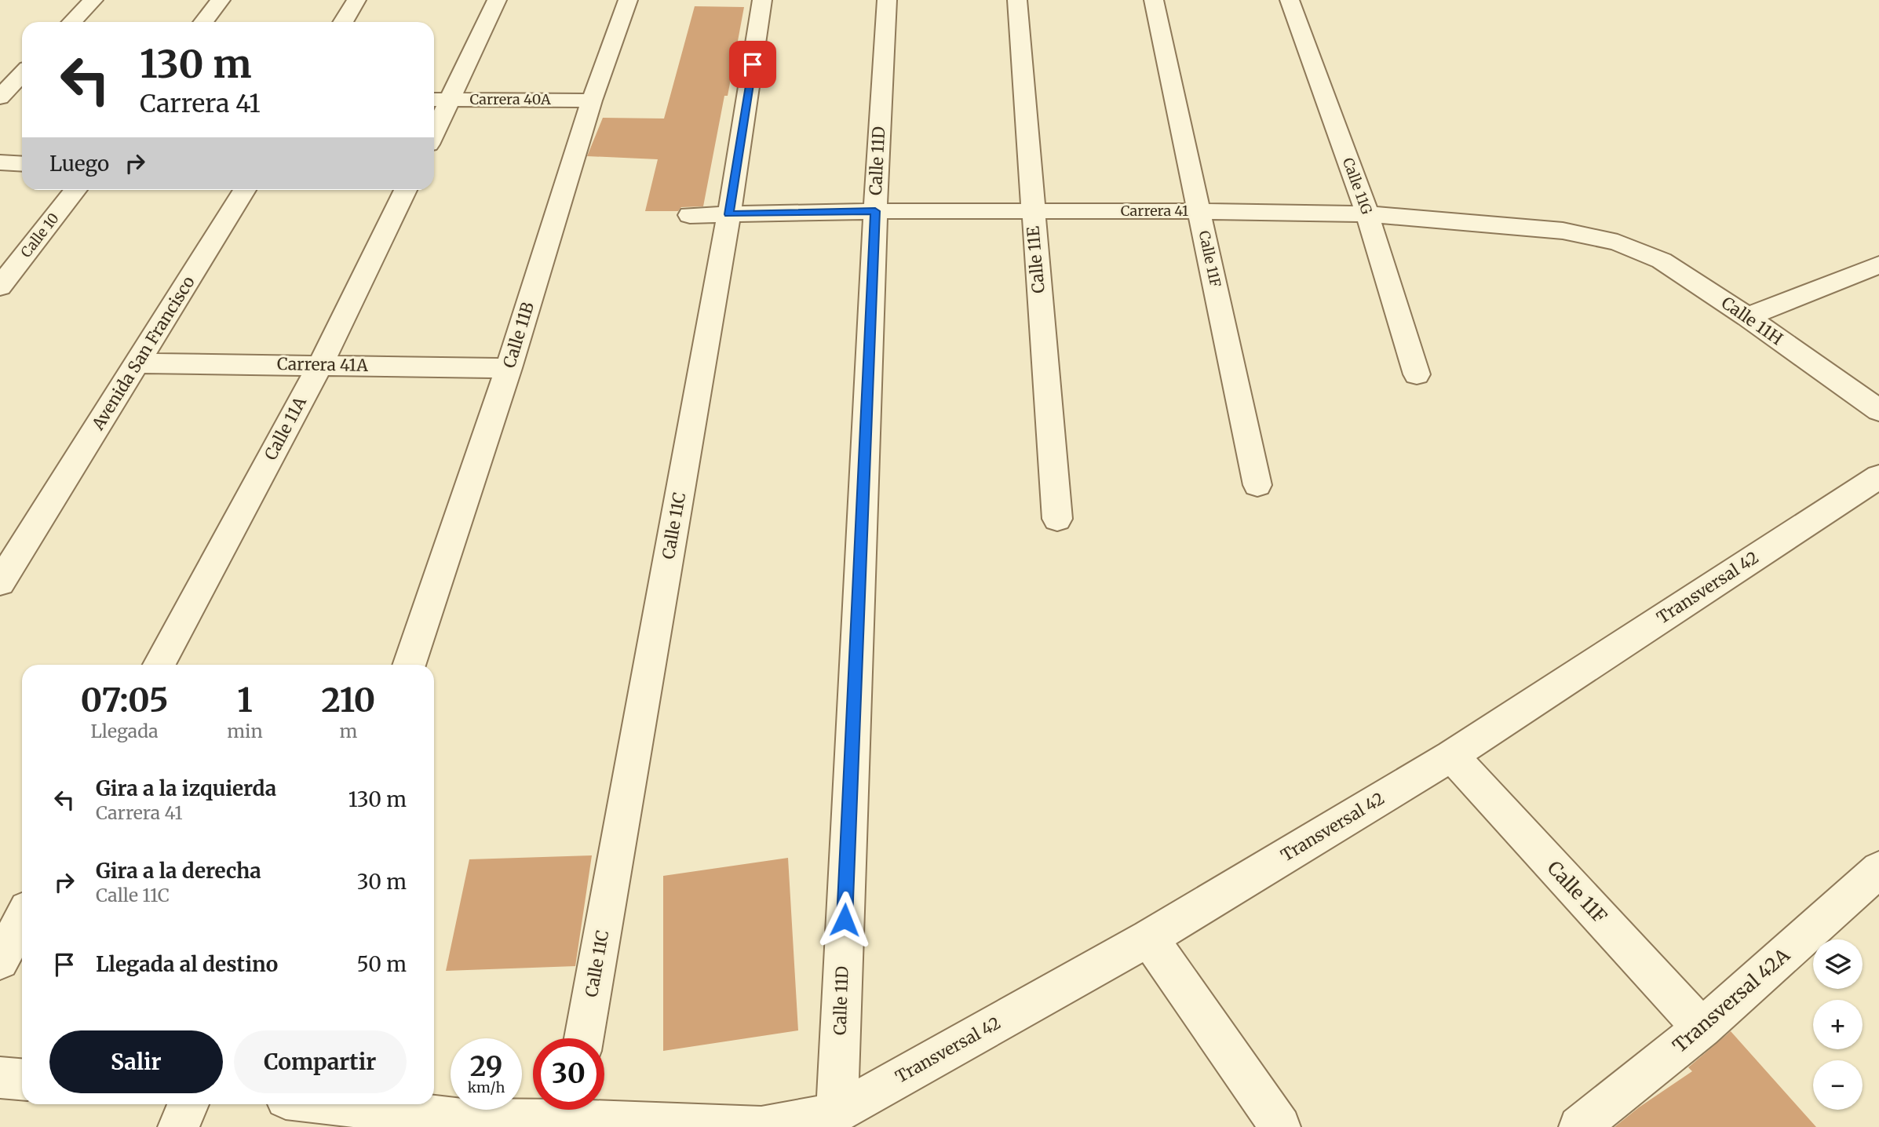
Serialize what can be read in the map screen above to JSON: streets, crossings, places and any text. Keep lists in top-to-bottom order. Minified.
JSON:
{"streets":{"street":["Carrera 40A","Calle 11D","Calle 11G","Carrera 41","Calle 10","Calle 11F","Calle 11E","Calle 11H","Calle 11B","Avenida San Francisco","Carrera 41A","Calle 11A","Calle 11C","Transversal 42","Transversal 42A"]},"crossings":[["Carrera 40A","Calle 11B"],["Calle 11D","Carrera 41"],["Calle 11D","Transversal 42"],["Calle 11G","Carrera 41"],["Carrera 41","Calle 11F"],["Carrera 41","Calle 11E"],["Carrera 41","Calle 11H"],["Carrera 41","Calle 11C"],["Calle 11F","Transversal 42"],["Calle 11F","Transversal 42A"],["Calle 11B","Carrera 41A"],["Avenida San Francisco","Carrera 41A"],["Carrera 41A","Calle 11A"]],"page":{"turn":["130 m","Carrera 41"],"then":"Luego","eta":["07:05","Llegada","1","min","210","m"],"list":[{"name":"Gira a la izquierda","note":"Carrera 41","value":"130 m"},{"name":"Gira a la derecha","note":"Calle 11C","value":"30 m"},{"name":"Llegada al destino","value":"50 m"}],"map_buttons":["+","−"],"buttons":["Salir","Compartir"],"speed":"29 km/h","limit":"30"}}
